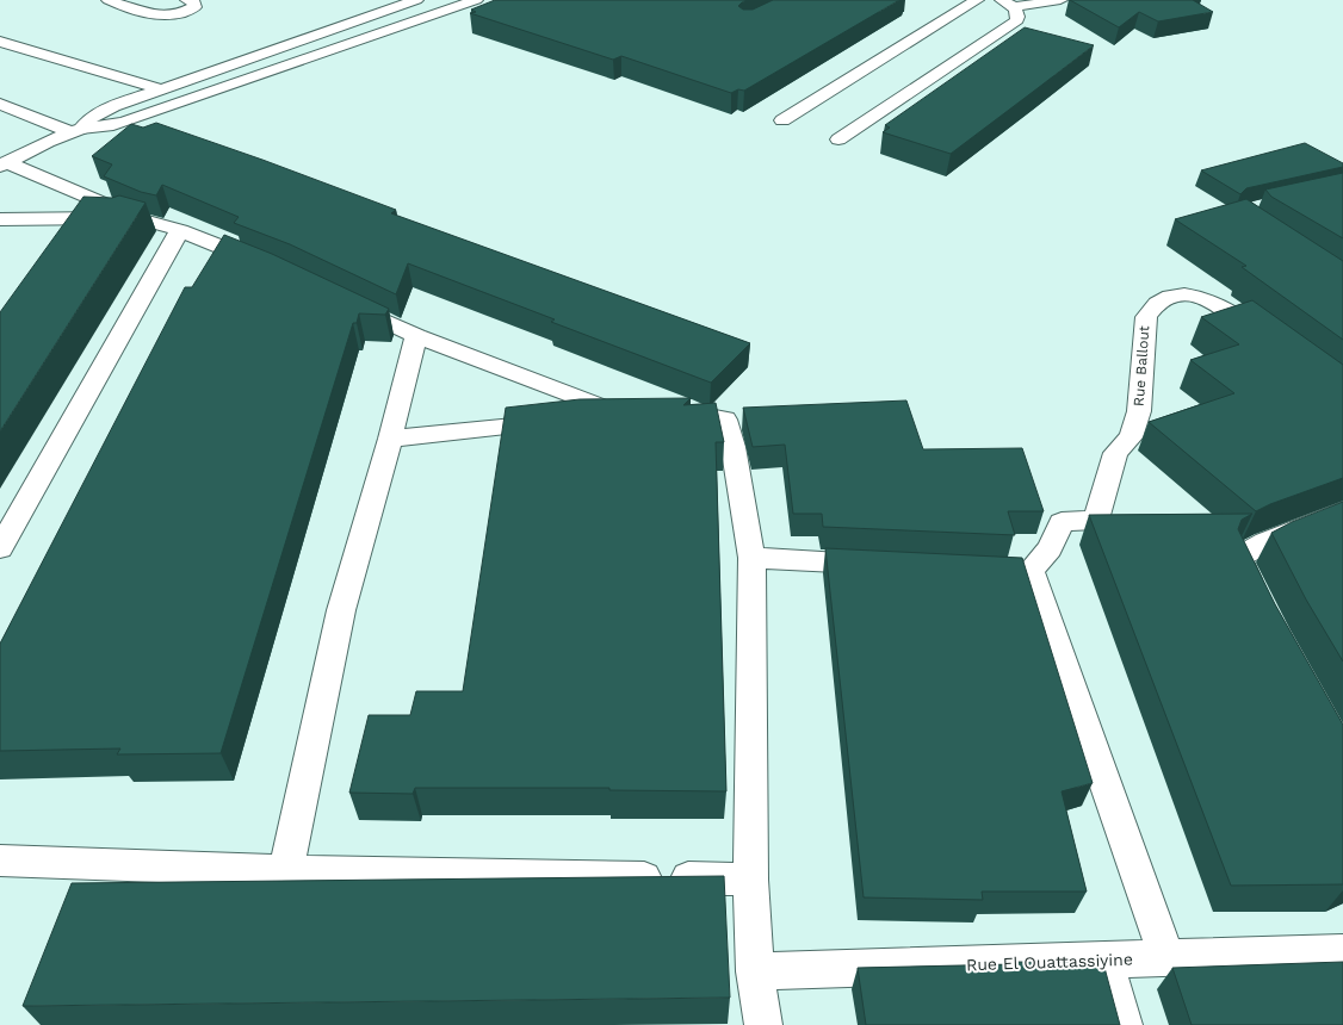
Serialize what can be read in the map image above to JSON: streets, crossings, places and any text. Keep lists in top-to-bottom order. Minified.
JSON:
{"streets":{"street":["Rue Ballout","Rue El Ouattassiyine"]},"crossings":[["Rue Ballout","Rue El Ouattassiyine"]]}
